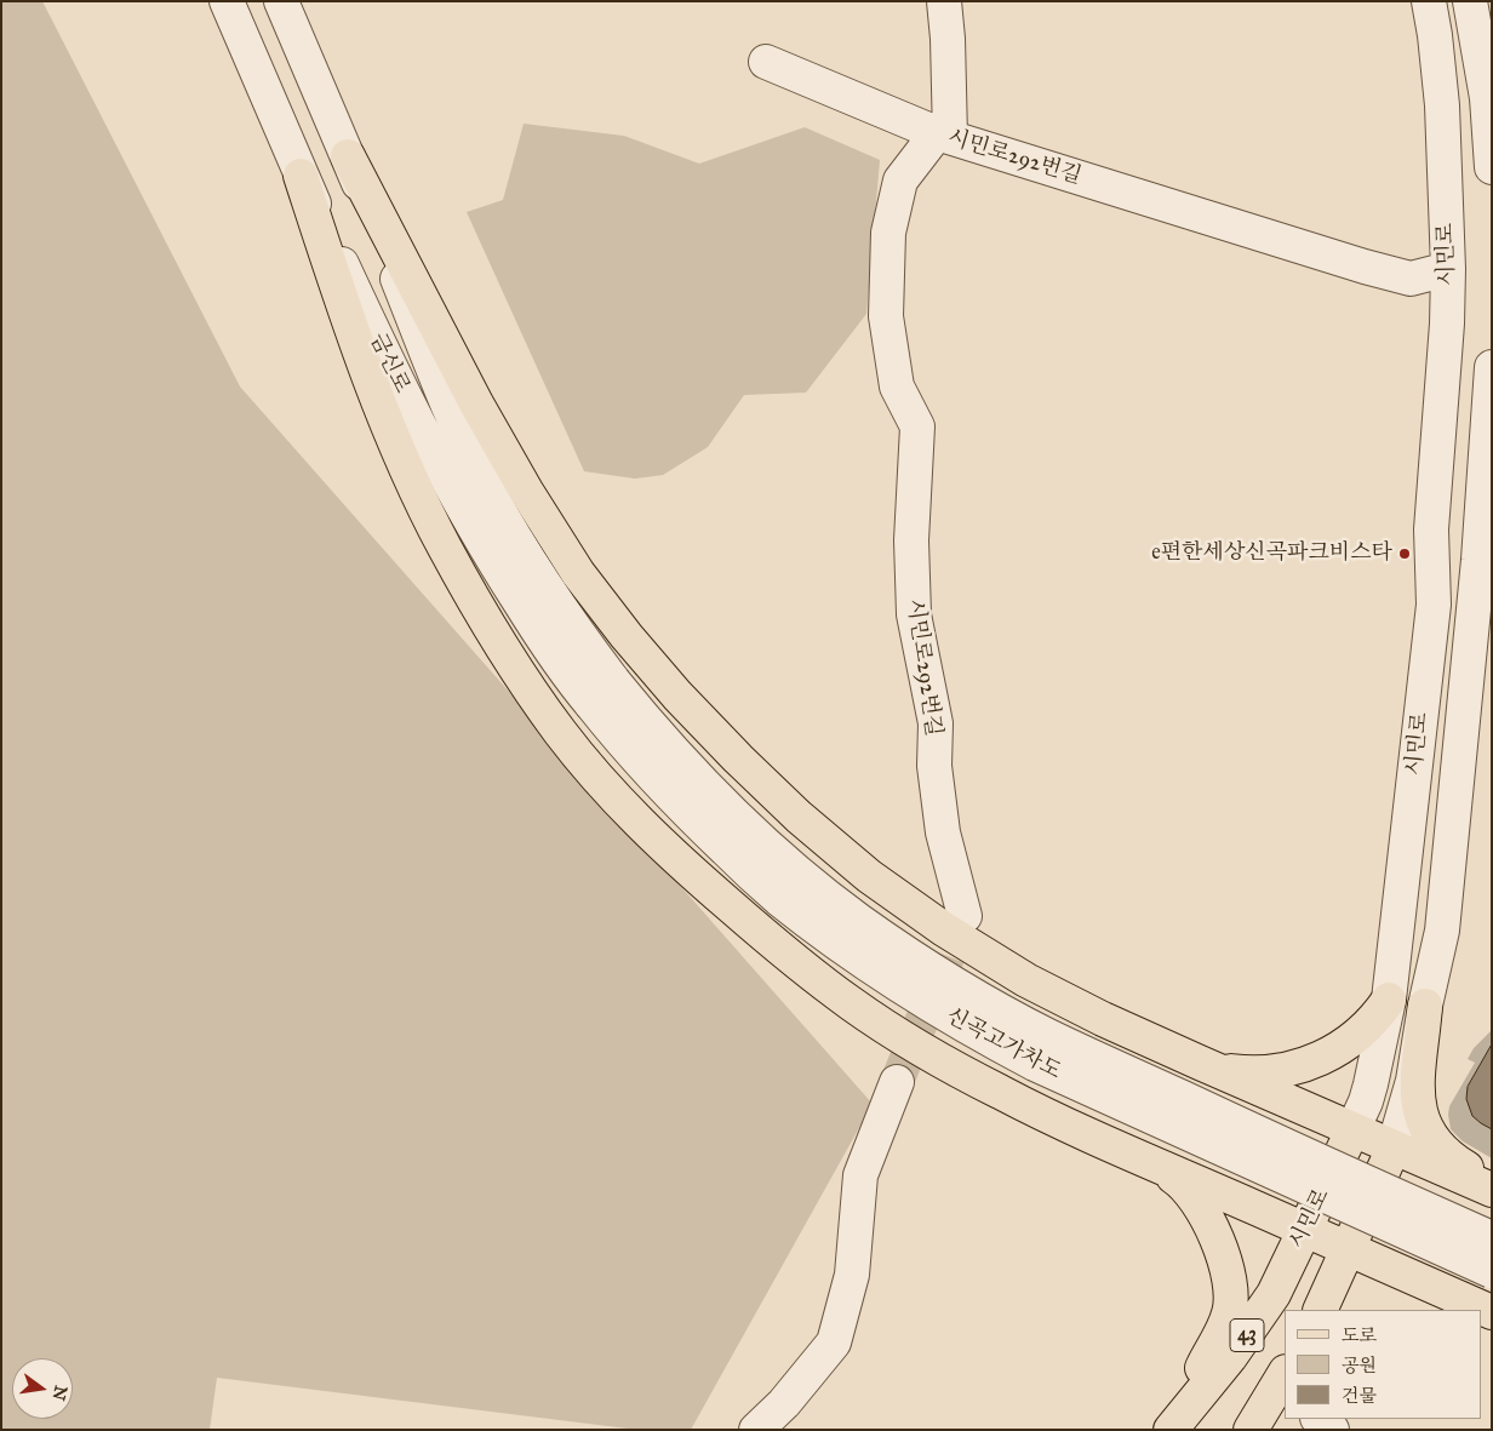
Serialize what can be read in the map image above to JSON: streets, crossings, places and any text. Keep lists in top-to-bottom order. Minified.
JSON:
{"streets":{"main road":["시민로","43"],"street":["시민로292번길","금신로","신곡고가차도"]},"crossings":[["시민로292번길","시민로"],["금신로","신곡고가차도"]],"places":["e편한세상신곡파크비스타"],"legend":["도로","공원","건물"],"north":"right"}
